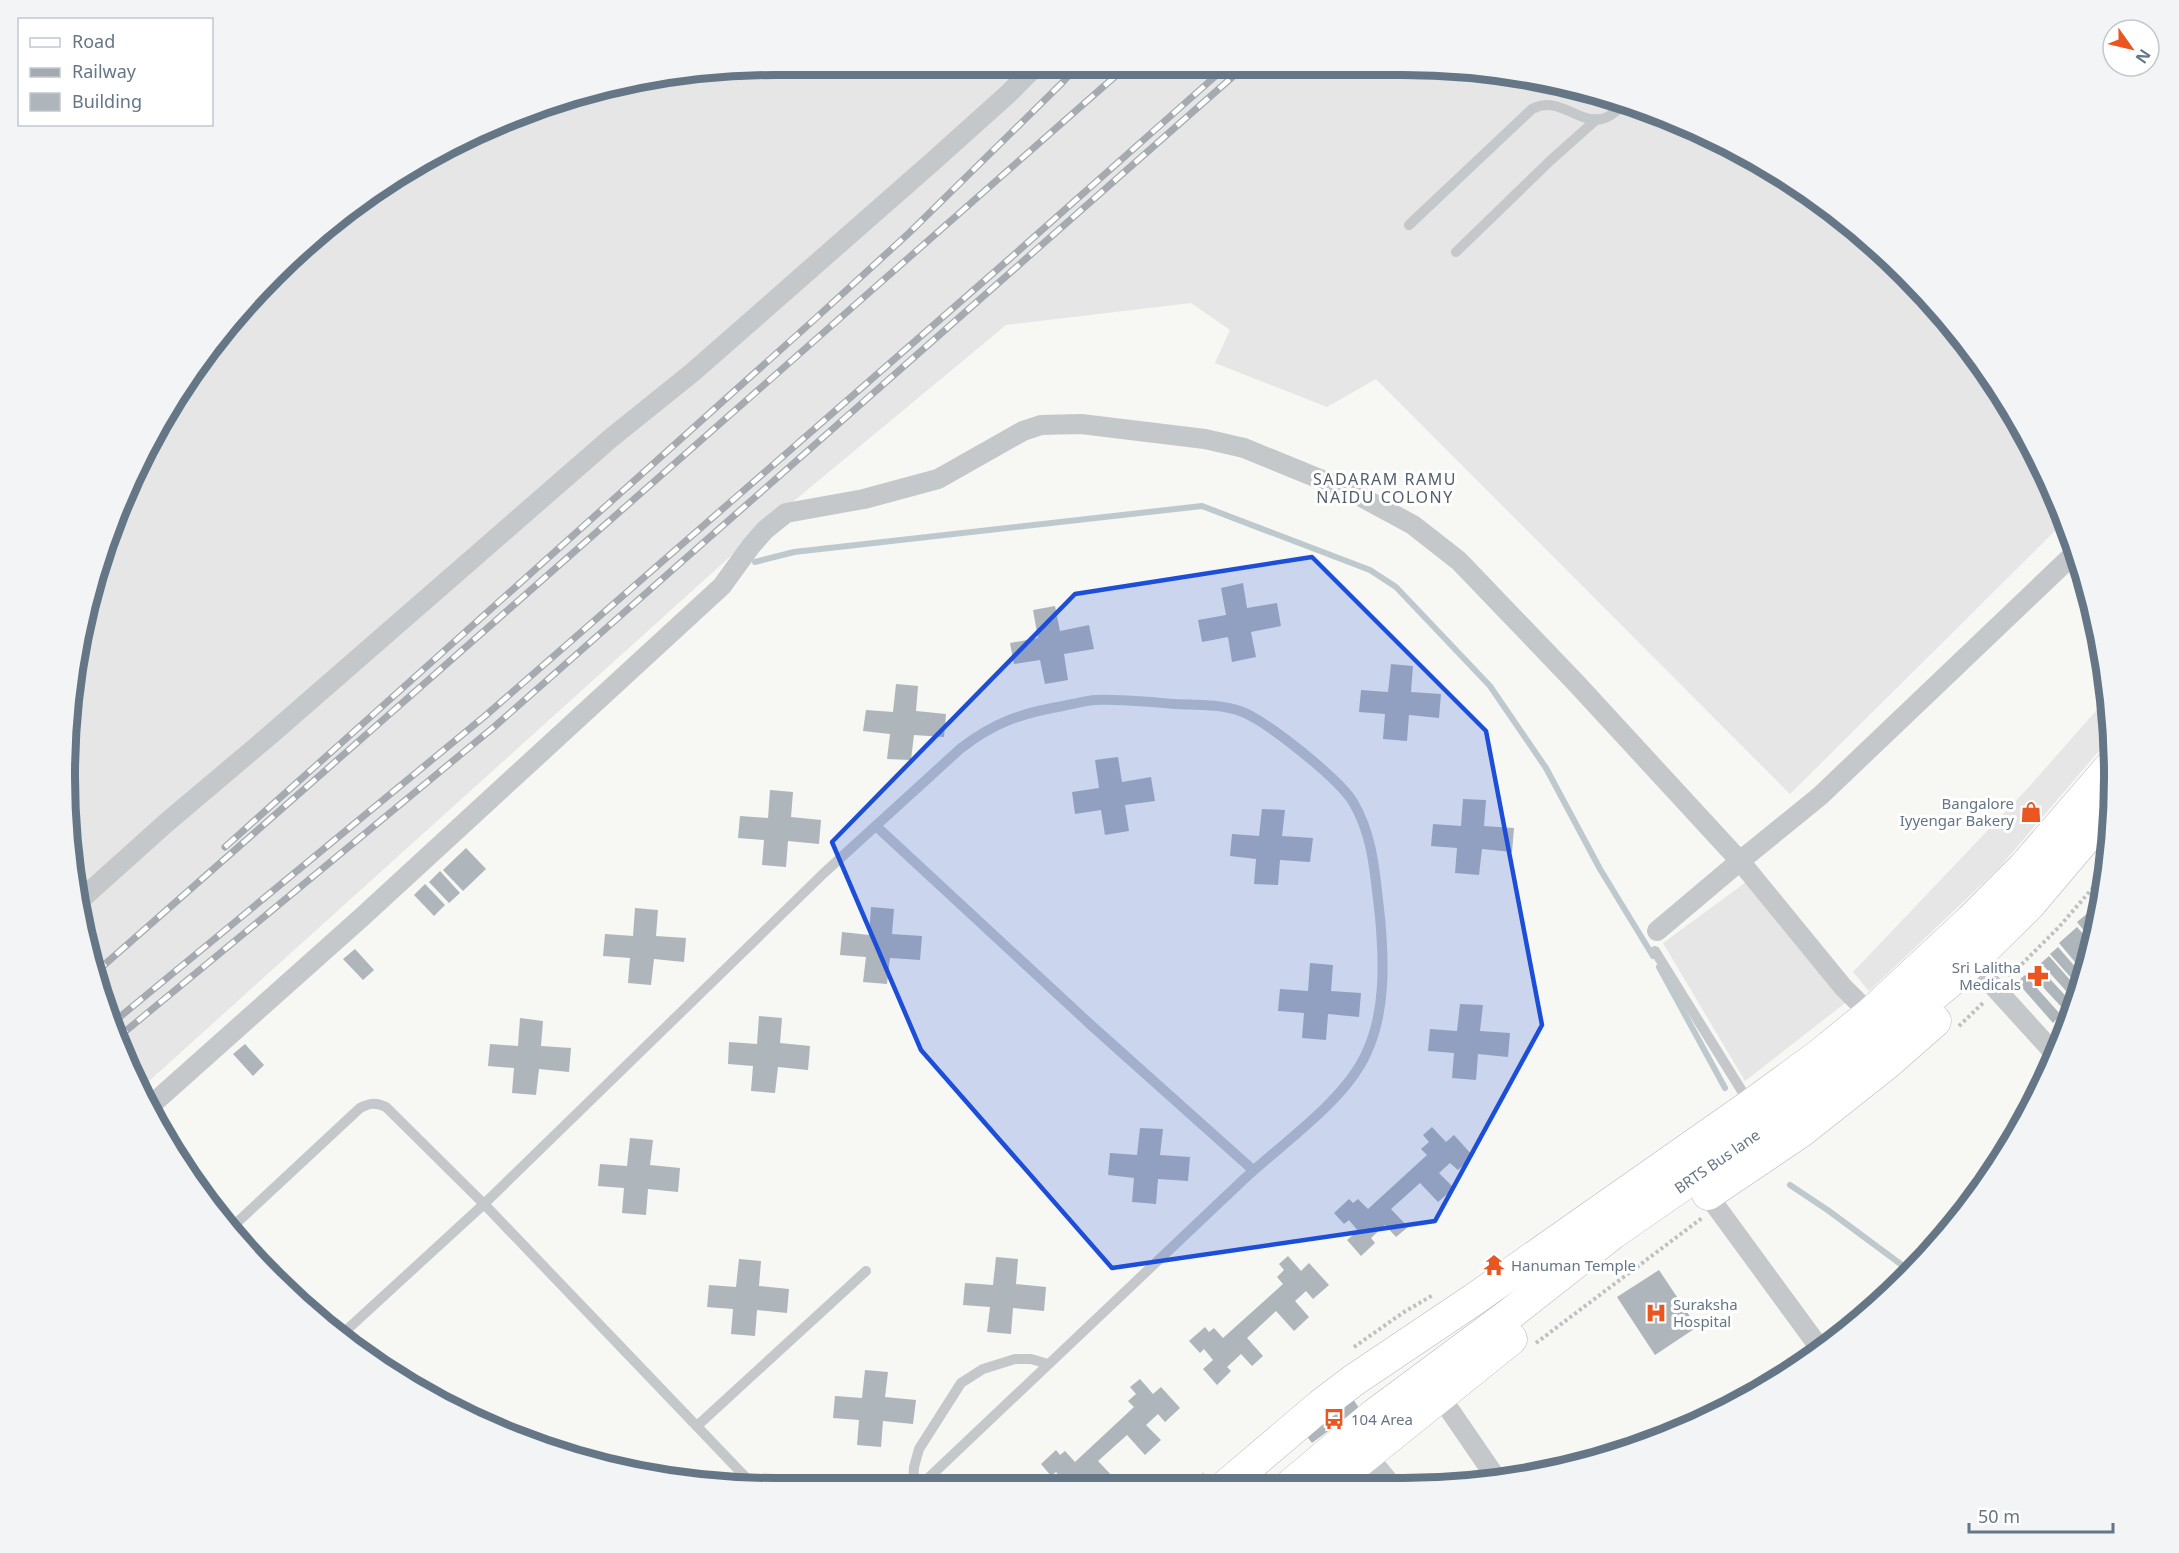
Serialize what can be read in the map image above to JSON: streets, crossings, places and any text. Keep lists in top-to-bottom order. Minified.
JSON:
{"streets":{"main road":["BRTS Bus lane"]},"districts":["SADARAM RAMU NAIDU COLONY"],"places":{"shop":["Bangalore Iyyengar Bakery"],"pharmacy":["Sri Lalitha Medicals"],"temple":["Hanuman Temple"],"hospital":["Suraksha Hospital"],"bus stop":["104 Area"]},"legend":["Road","Railway","Building"],"scale_bar":"50 m","north":"bottom right"}
